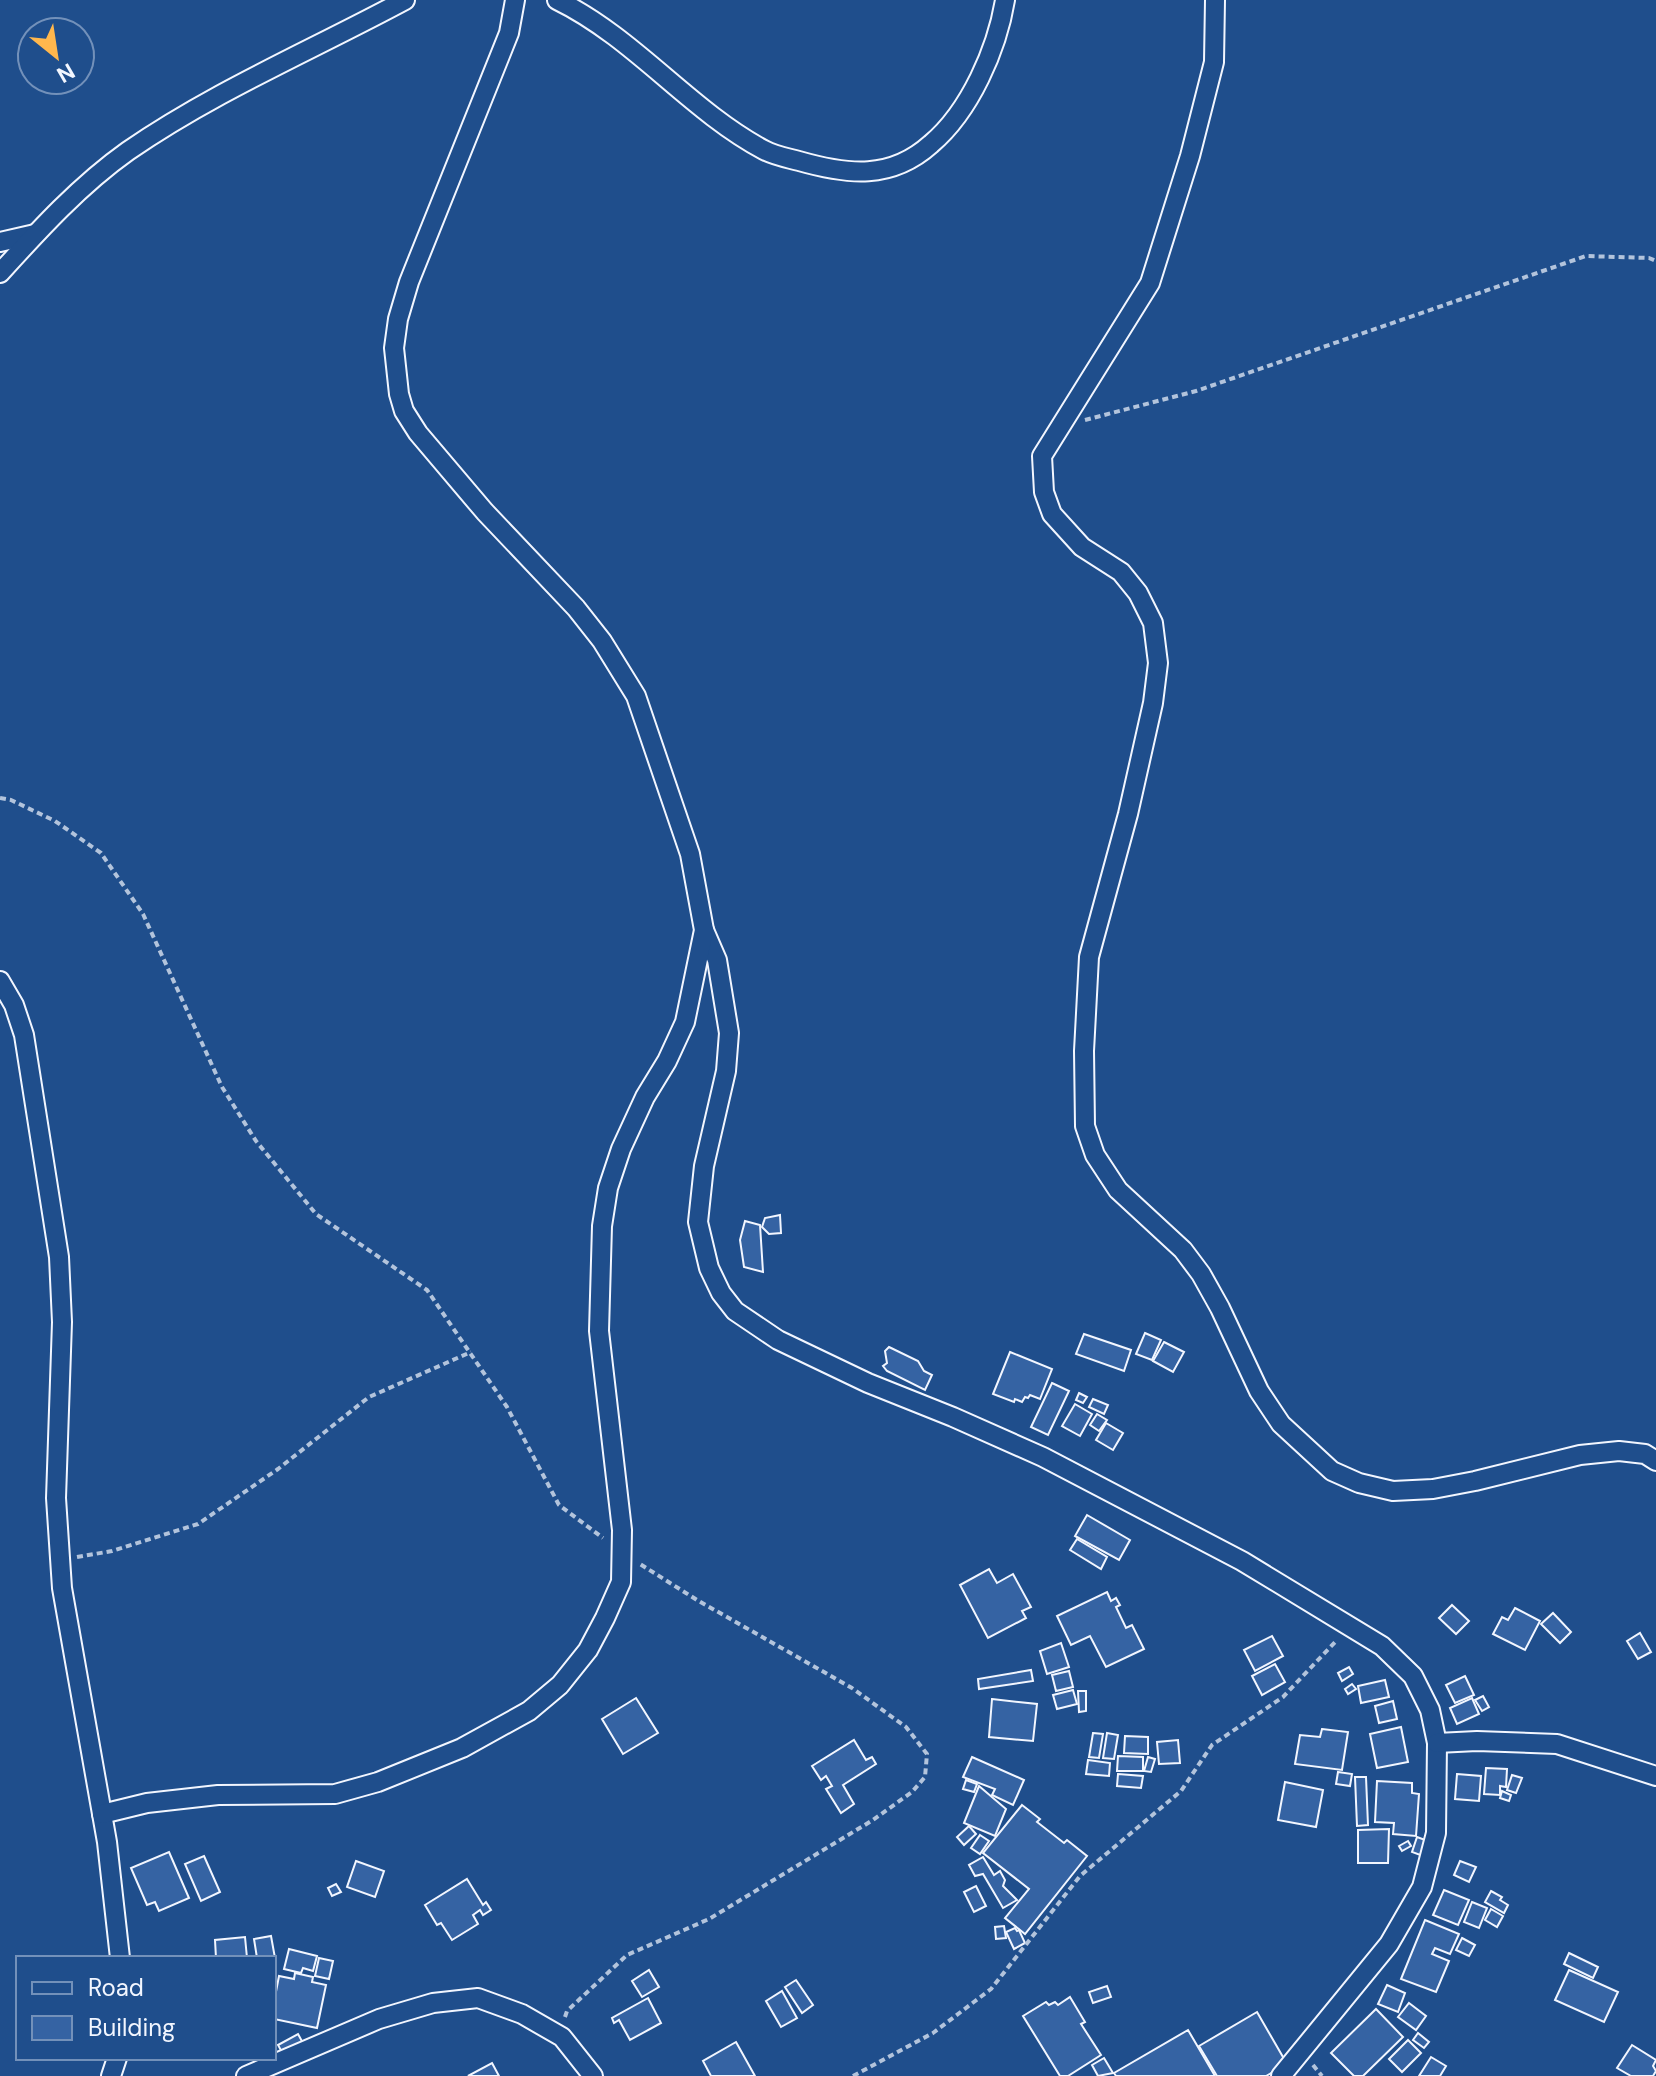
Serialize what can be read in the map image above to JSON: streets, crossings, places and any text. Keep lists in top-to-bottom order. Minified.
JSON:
{"legend":["Road","Building"],"north":"bottom right"}
